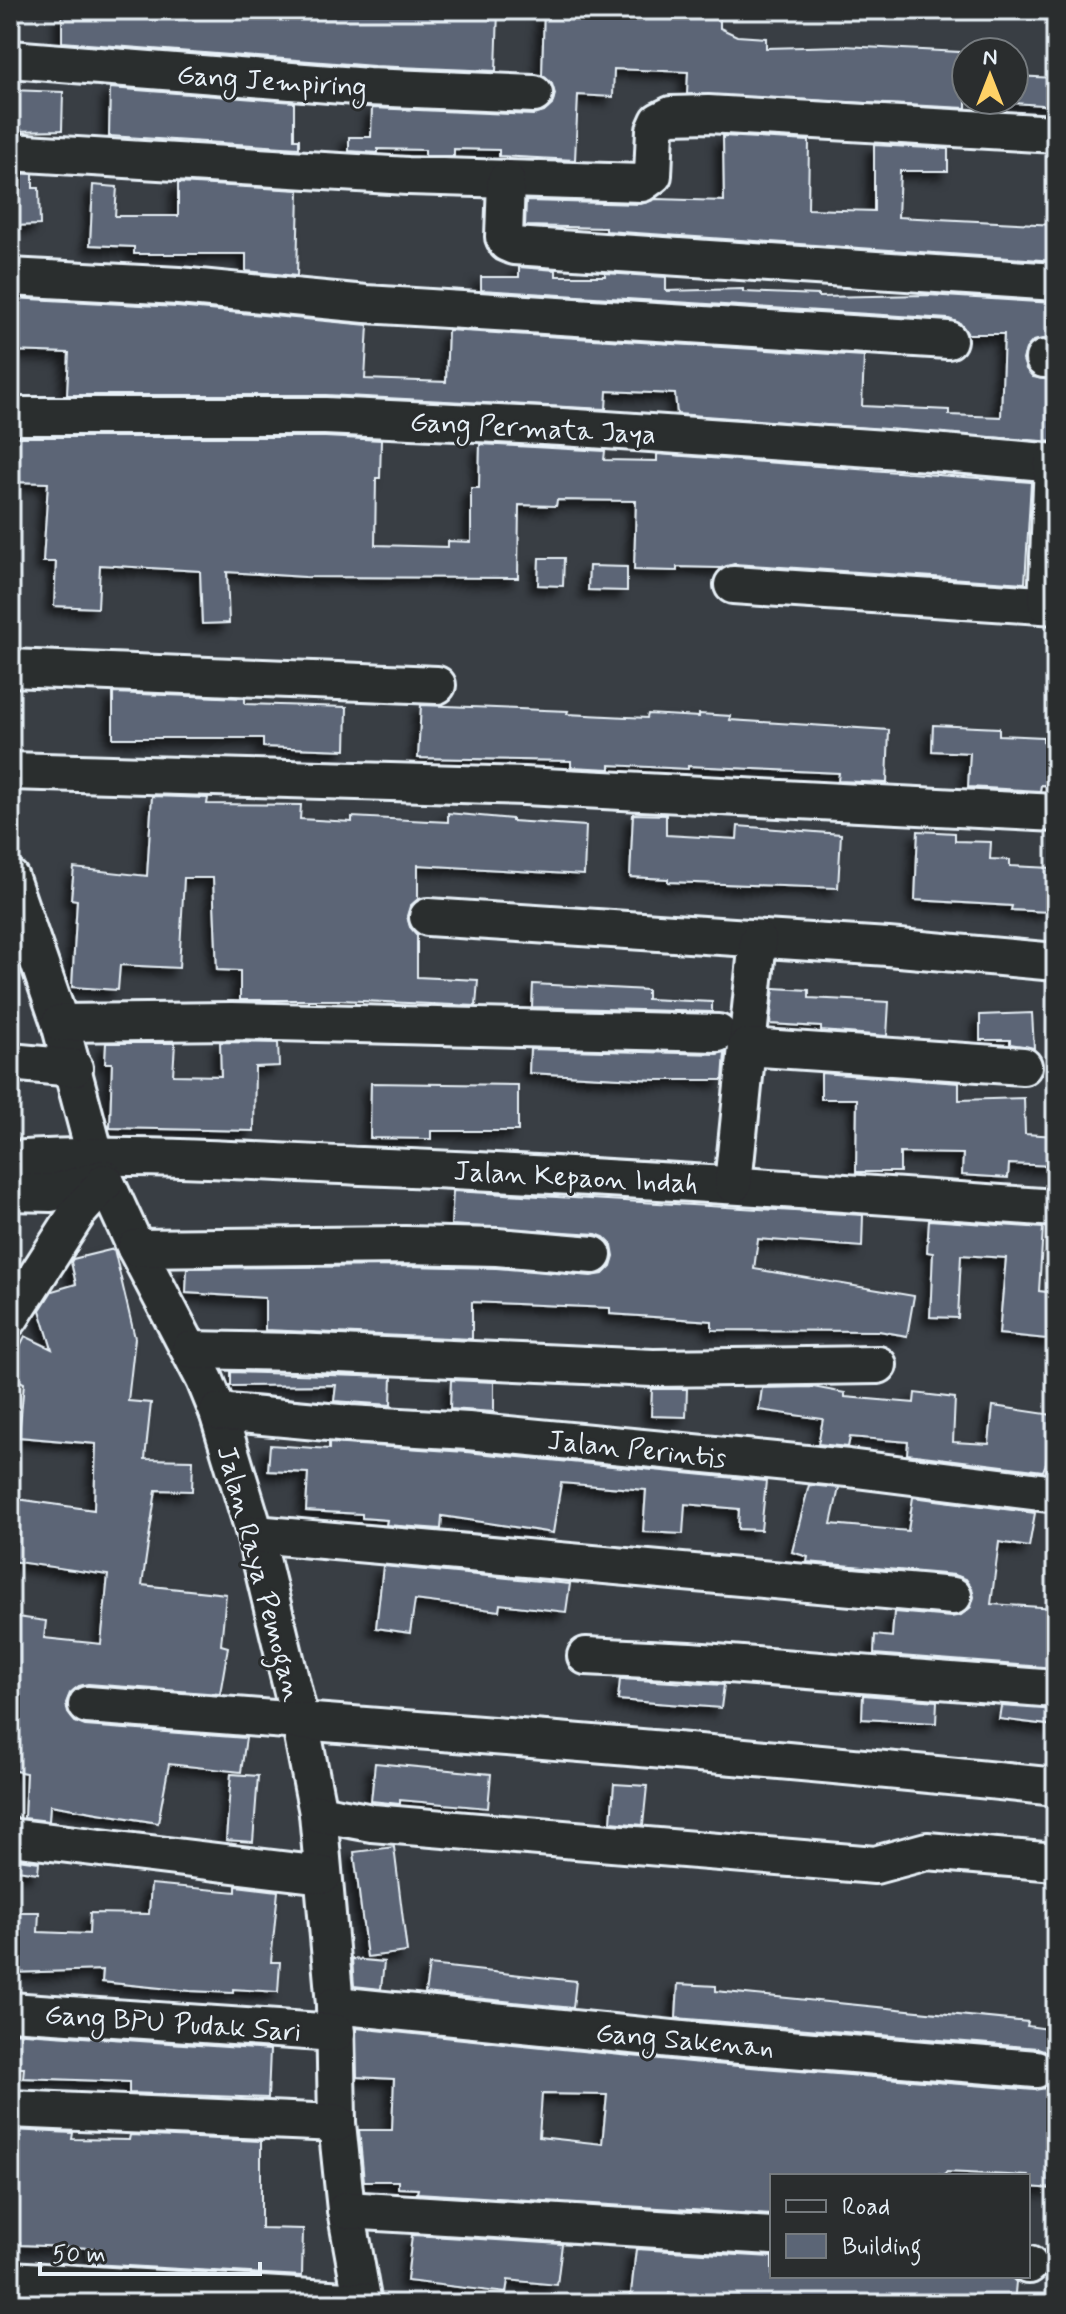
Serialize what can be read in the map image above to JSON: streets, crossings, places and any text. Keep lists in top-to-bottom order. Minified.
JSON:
{"streets":{"street":["Gang Jempiring","Gang Permata Jaya","Jalan Kepaon Indah","Jalan Perintis","Jalan Raya Pemogan","Gang BPU Pudak Sari","Gang Sakenan"]},"crossings":[["Jalan Kepaon Indah","Jalan Raya Pemogan"],["Jalan Perintis","Jalan Raya Pemogan"],["Jalan Raya Pemogan","Gang BPU Pudak Sari"],["Jalan Raya Pemogan","Gang Sakenan"],["Gang BPU Pudak Sari","Gang Sakenan"]],"legend":["Road","Building"],"scale_bar":"50 m","north":"top"}
